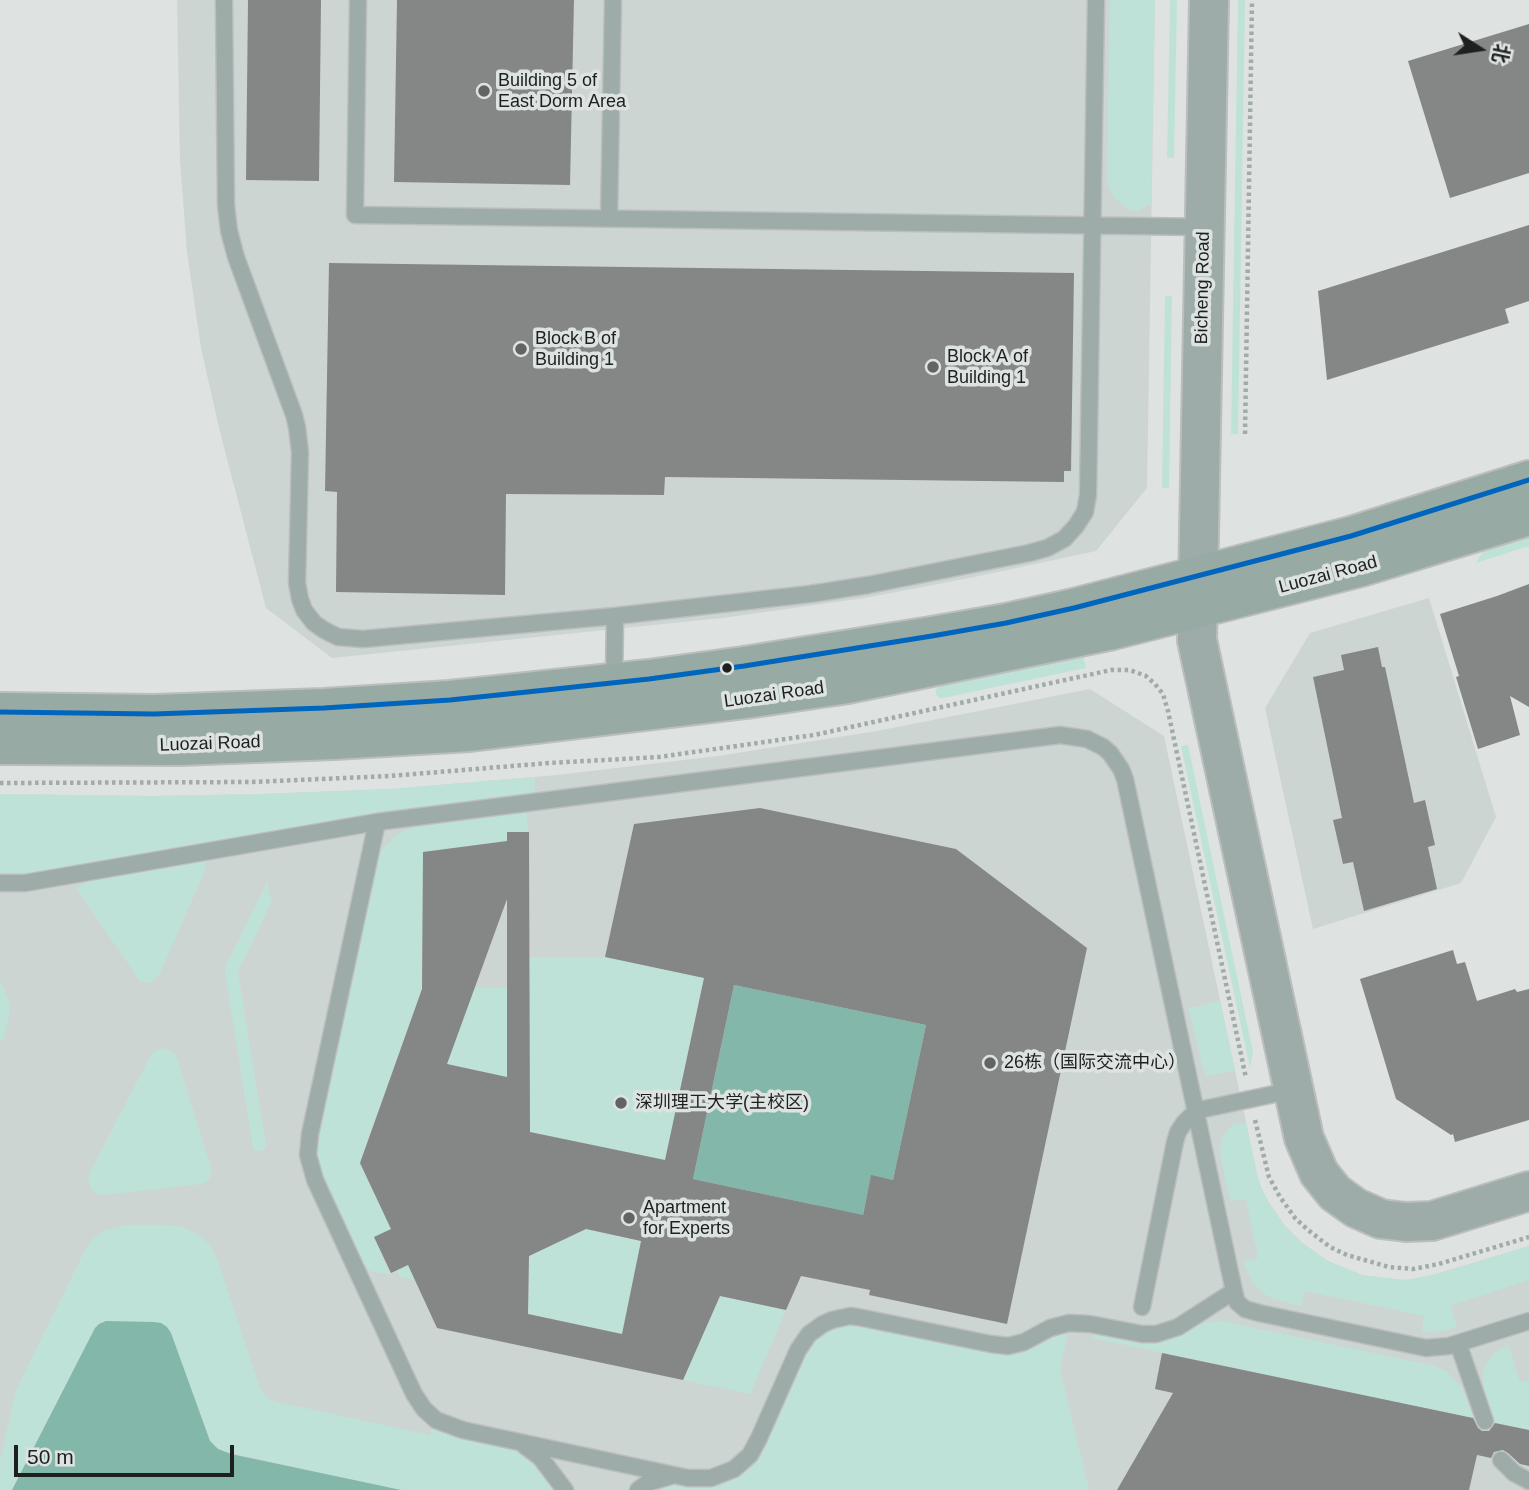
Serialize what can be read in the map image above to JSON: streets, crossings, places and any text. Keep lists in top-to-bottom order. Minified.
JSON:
{"streets":{"main road":["Luozai Road"],"street":["Bicheng Road"]},"crossings":[["Bicheng Road","Luozai Road"]],"places":["Building 5 of East Dorm Area","Block B of Building 1","Block A of Building 1","26栋（国际交流中心）","深圳理工大学(主校区)","Apartment for Experts"],"scale_bar":"50 m","north":"right"}
